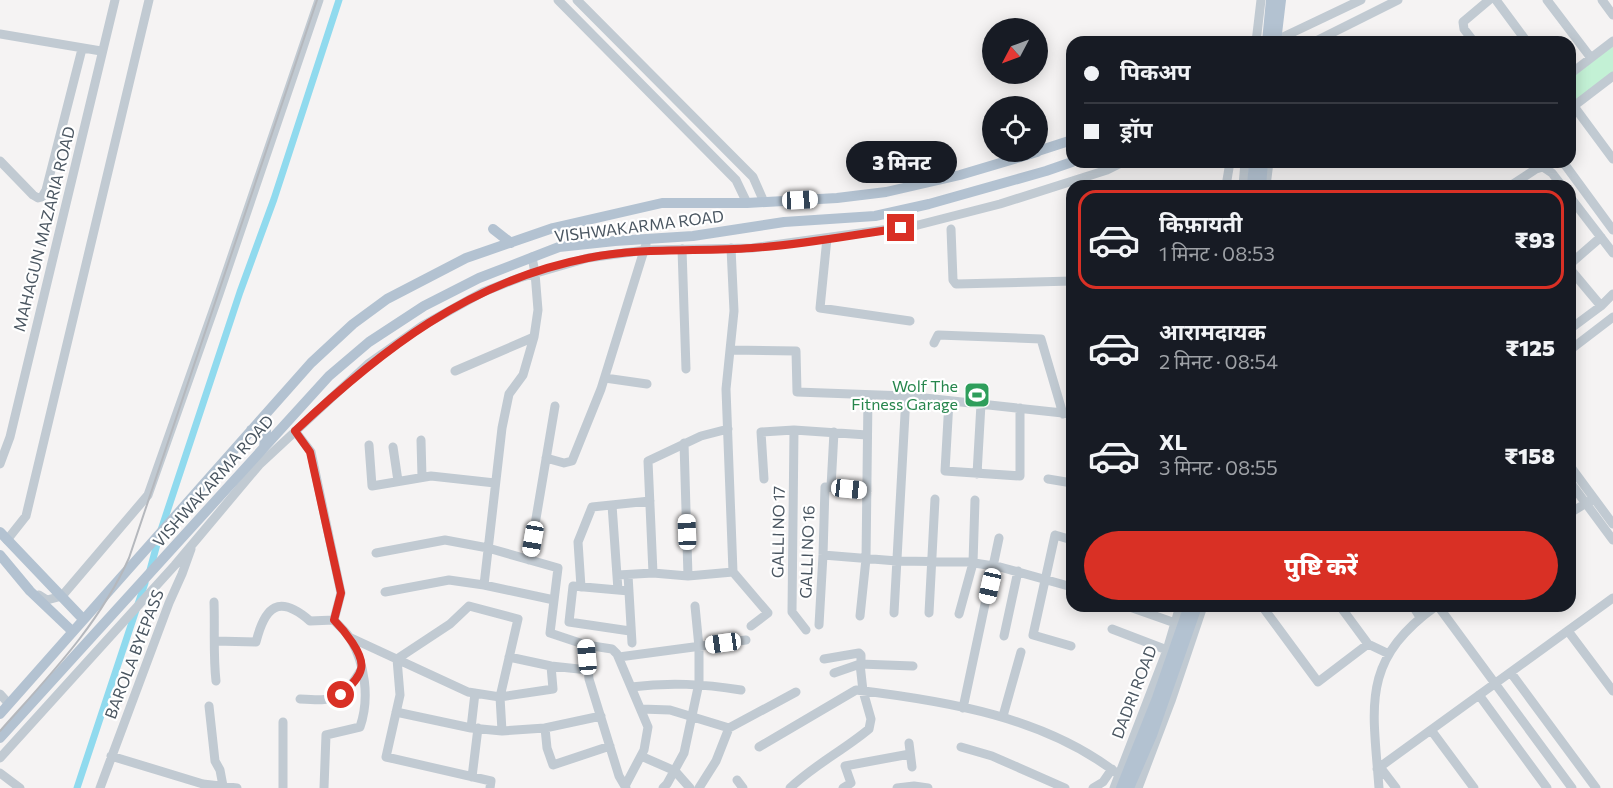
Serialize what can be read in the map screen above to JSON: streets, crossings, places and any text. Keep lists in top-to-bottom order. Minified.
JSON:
{"streets":{"main road":["VISHWAKARMA ROAD"],"street":["MAHAGUN MAZARIA ROAD","GALLI NO 17","GALLI NO 16","BAROLA BYEPASS","DADRI ROAD"]},"places":{"sports":["Wolf The Fitness Garage"]},"north":"bottom left","page":{"banner":["पिकअप","ड्रॉप"],"bubble":"3 मिनट","list":[{"name":"किफ़ायती","note":"1 मिनट · 08:53","value":"₹93"},{"name":"आरामदायक","note":"2 मिनट · 08:54","value":"₹125"},{"name":"XL","note":"3 मिनट · 08:55","value":"₹158"}],"buttons":"पुष्टि करें"}}
